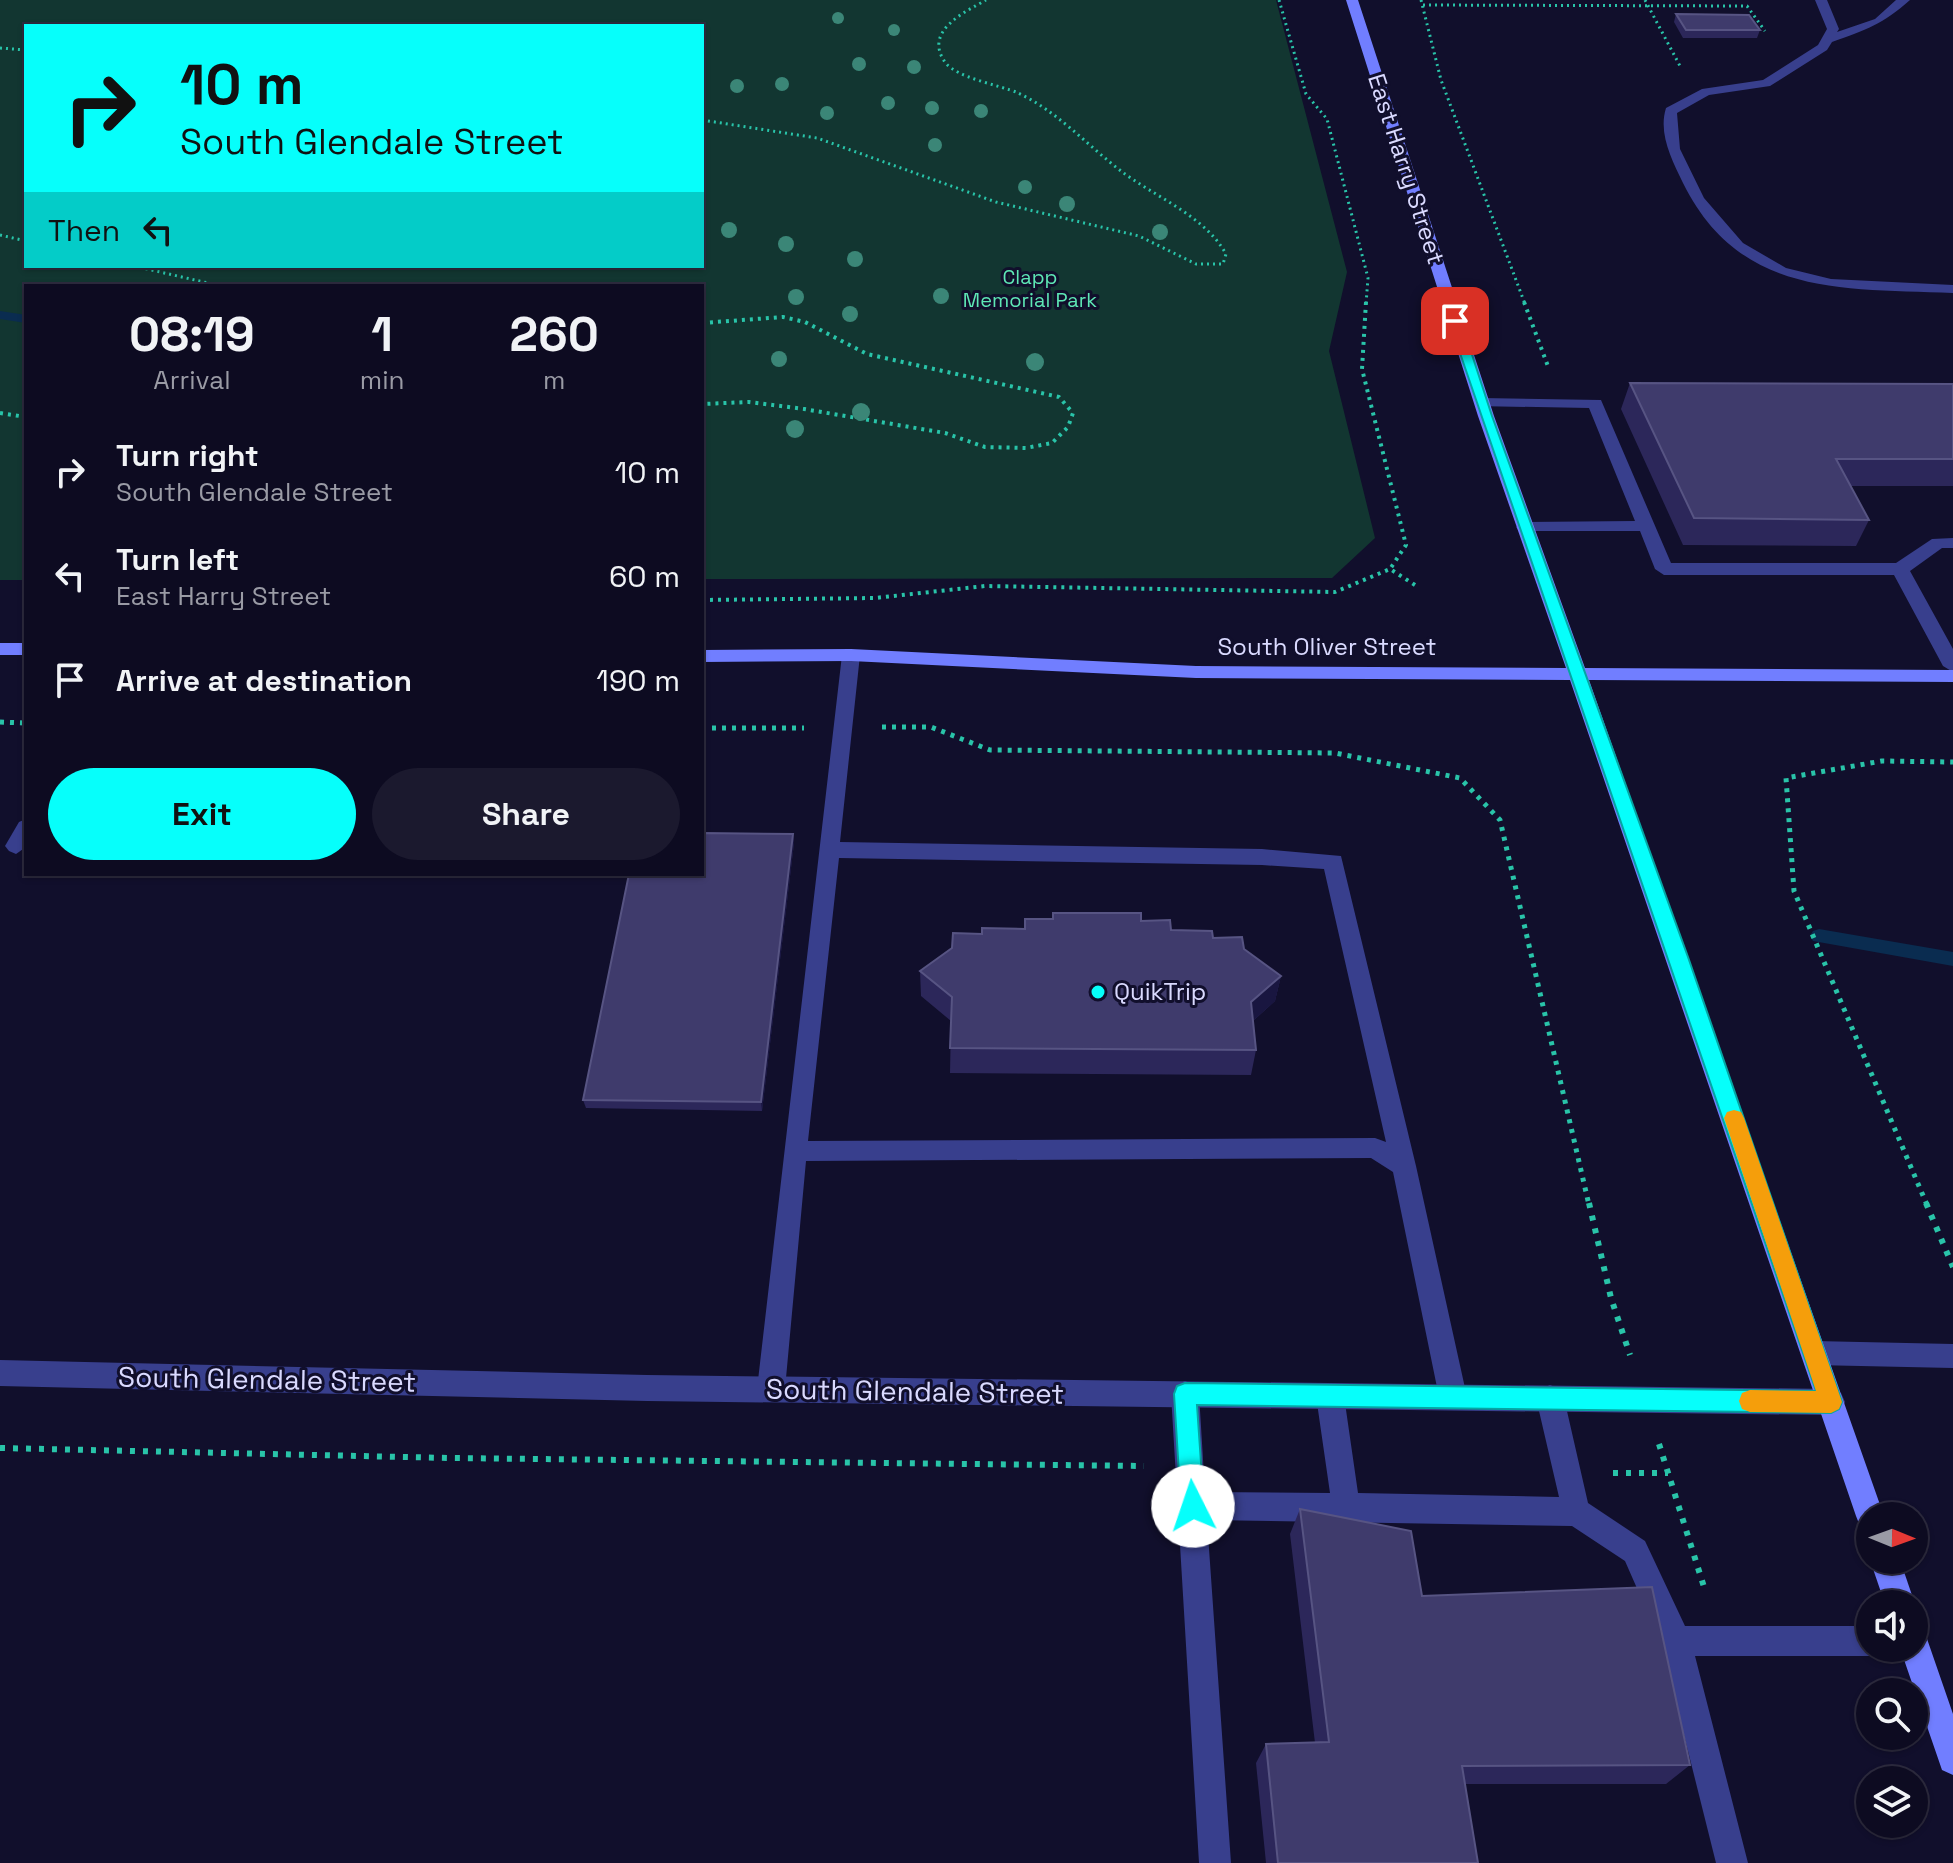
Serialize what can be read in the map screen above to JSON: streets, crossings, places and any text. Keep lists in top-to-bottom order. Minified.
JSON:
{"streets":{"main road":["East Harry Street","South Oliver Street"],"street":["South Glendale Street"]},"crossings":[["East Harry Street","South Oliver Street"],["East Harry Street","South Glendale Street"]],"parks":["Clapp Memorial Park"],"places":["QuikTrip"],"north":"right","page":{"turn":["10 m","South Glendale Street"],"then":"Then","eta":["08:19","Arrival","1","min","260","m"],"list":[{"name":"Turn right","note":"South Glendale Street","value":"10 m"},{"name":"Turn left","note":"East Harry Street","value":"60 m"},{"name":"Arrive at destination","value":"190 m"}],"buttons":["Exit","Share"]}}
